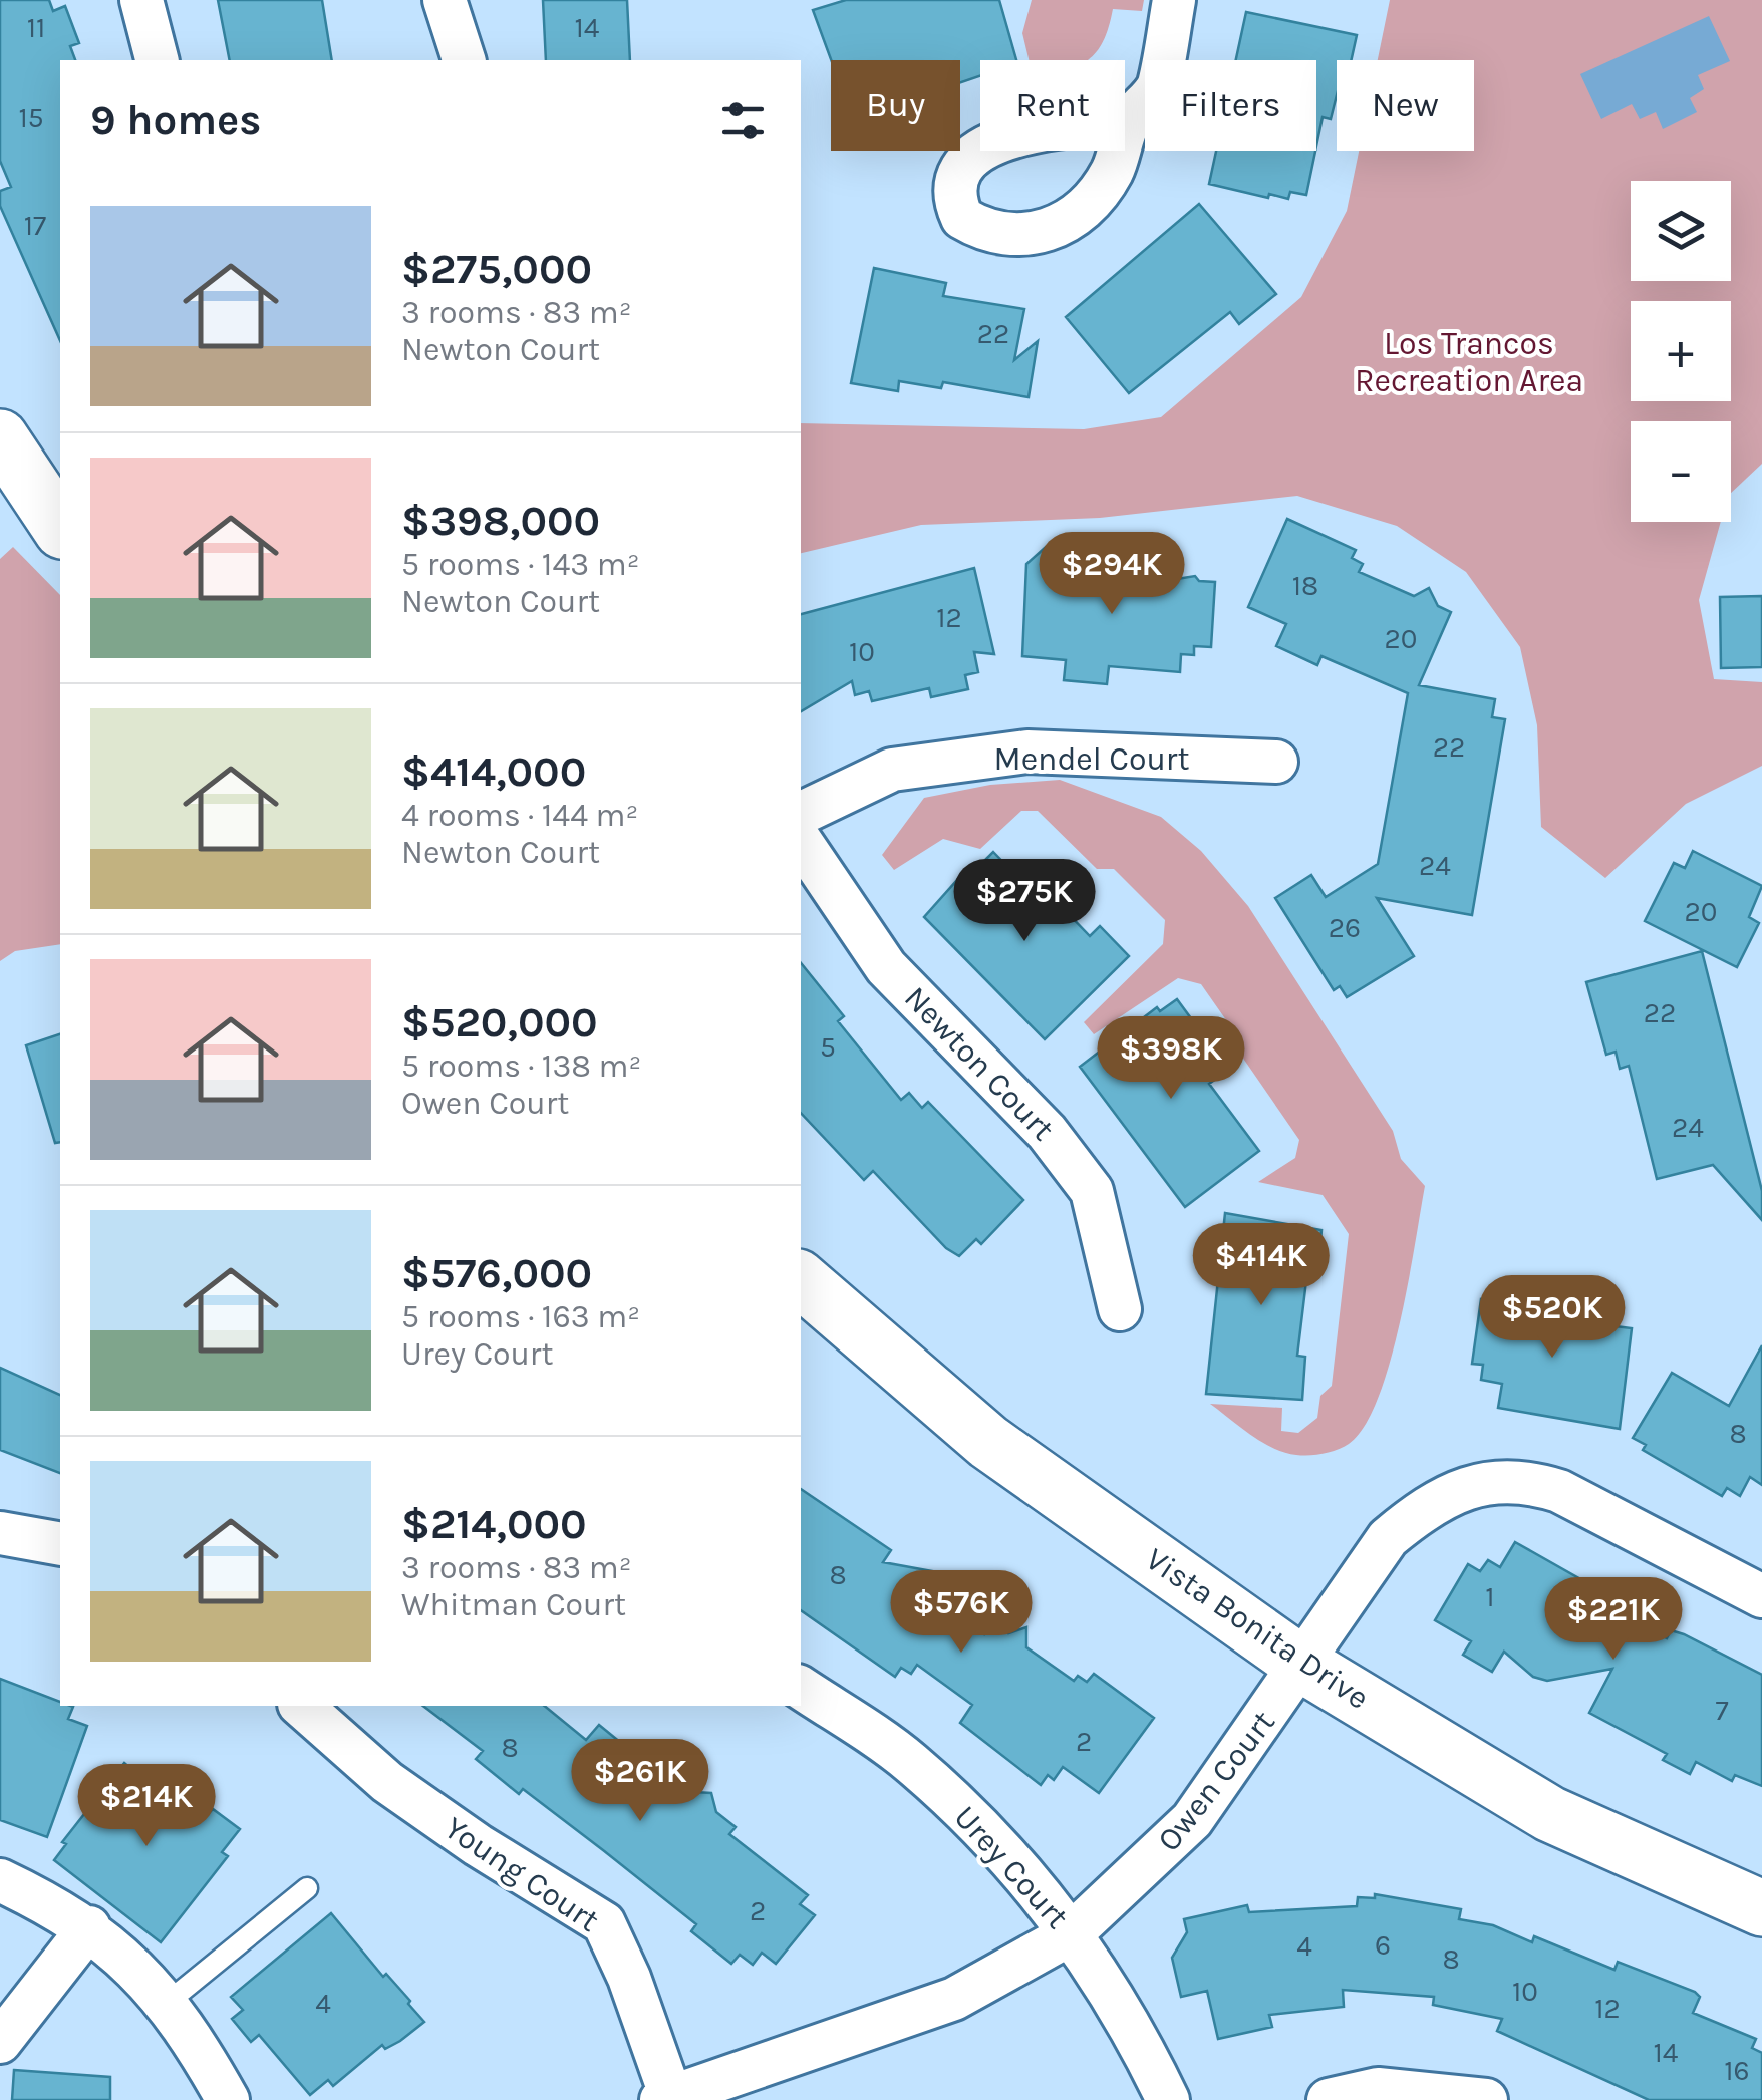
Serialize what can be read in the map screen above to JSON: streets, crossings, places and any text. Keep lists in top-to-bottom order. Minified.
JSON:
{"streets":{"street":["Mendel Court","Newton Court","Vista Bonita Drive","Owen Court","Urey Court","Young Court"]},"crossings":[["Vista Bonita Drive","Owen Court"],["Owen Court","Urey Court"],["Owen Court","Young Court"]],"parks":["Los Trancos Recreation Area"],"house_numbers":["11","14","15","17","22","18","12","20","10","22","24","20","26","22","5","24","8","8","1","7","2","8","2","6","4","8","10","4","12","14","16"],"page":{"chip":["Buy","Rent","Filters","New"],"heading":"9 homes","map_buttons":["+","−"],"list":[{"name":"$275,000","note":"3 rooms · 83 m² · Newton Court"},{"name":"$398,000","note":"5 rooms · 143 m² · Newton Court"},{"name":"$414,000","note":"4 rooms · 144 m² · Newton Court"},{"name":"$520,000","note":"5 rooms · 138 m² · Owen Court"},{"name":"$576,000","note":"5 rooms · 163 m² · Urey Court"},{"name":"$214,000","note":"3 rooms · 83 m² · Whitman Court"}],"price":["$294K","$275K","$398K","$414K","$520K","$576K","$221K","$261K","$214K"]}}
